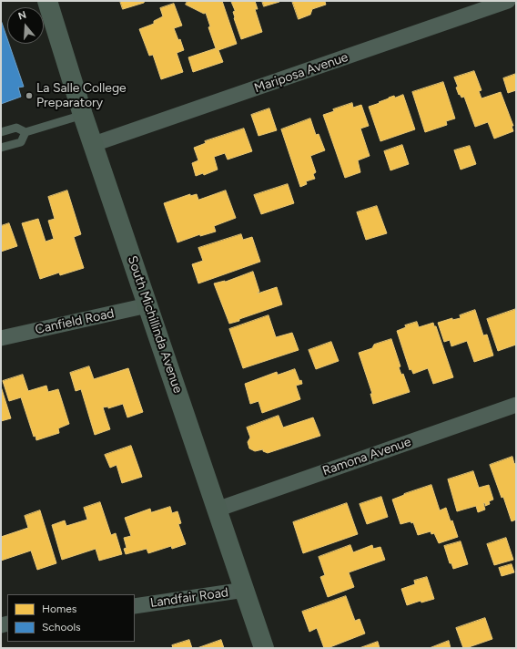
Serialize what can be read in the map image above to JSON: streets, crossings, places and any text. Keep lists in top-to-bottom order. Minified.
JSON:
{"streets":{"main road":["South Michillinda Avenue"],"street":["Mariposa Avenue","Canfield Road","Ramona Avenue","Landfair Road"]},"crossings":[["Mariposa Avenue","South Michillinda Avenue"],["Canfield Road","South Michillinda Avenue"],["South Michillinda Avenue","Ramona Avenue"],["South Michillinda Avenue","Landfair Road"]],"places":["La Salle College Preparatory"],"legend":["Homes","Schools"],"north":"top"}
